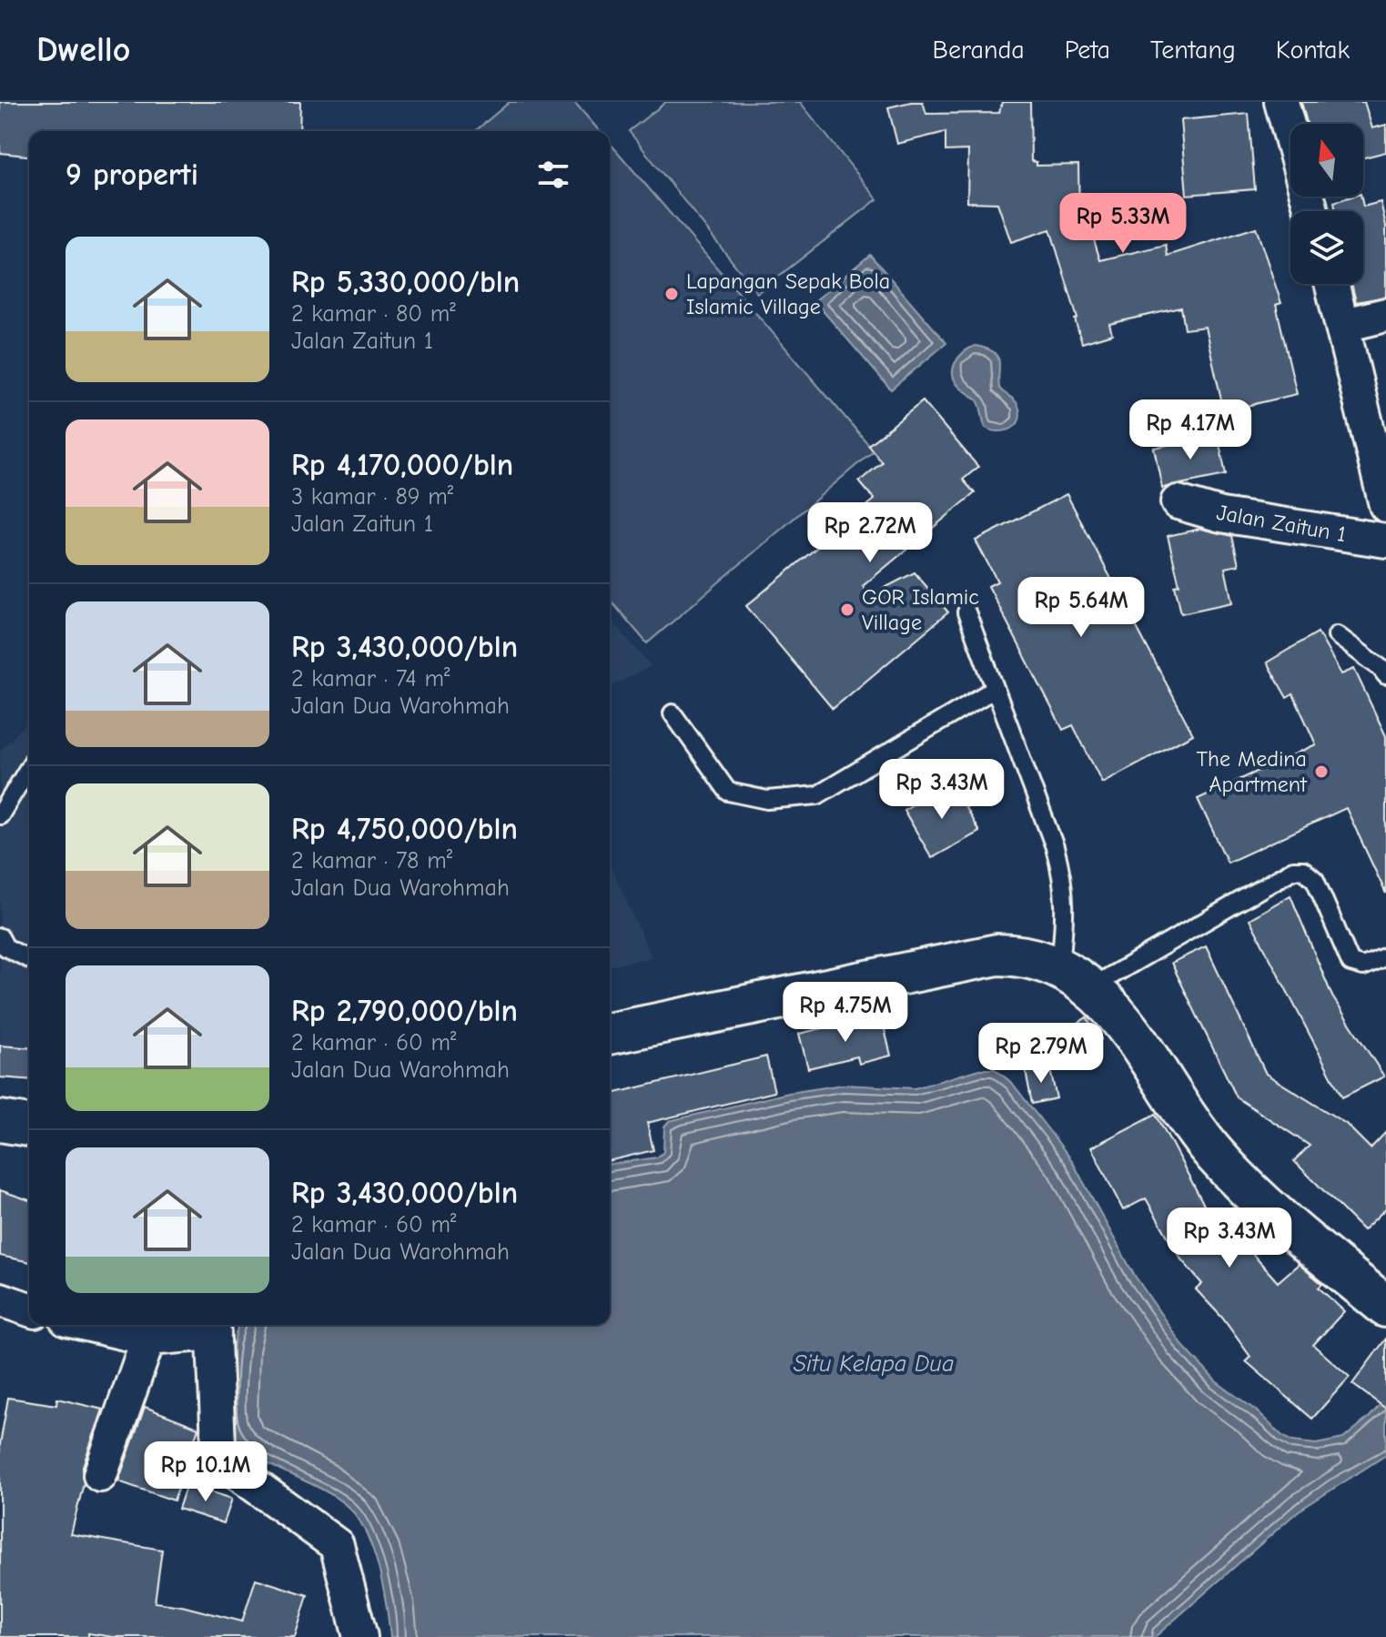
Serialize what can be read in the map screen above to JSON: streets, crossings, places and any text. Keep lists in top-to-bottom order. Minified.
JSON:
{"streets":{"street":["Jalan Zaitun 1"]},"water":["Situ Kelapa Dua"],"places":["Lapangan Sepak Bola Islamic Village","GOR Islamic Village","The Medina Apartment"],"north":"top","page":{"header":"Dwello","nav":["Beranda","Peta","Tentang","Kontak"],"heading":"9 properti","price":["Rp 5.33M","Rp 4.17M","Rp 2.72M","Rp 5.64M","Rp 3.43M","Rp 4.75M","Rp 2.79M","Rp 3.43M","Rp 10.1M"],"list":[{"name":"Rp 5,330,000/bln","note":"2 kamar · 80 m² · Jalan Zaitun 1"},{"name":"Rp 4,170,000/bln","note":"3 kamar · 89 m² · Jalan Zaitun 1"},{"name":"Rp 3,430,000/bln","note":"2 kamar · 74 m² · Jalan Dua Warohmah"},{"name":"Rp 4,750,000/bln","note":"2 kamar · 78 m² · Jalan Dua Warohmah"},{"name":"Rp 2,790,000/bln","note":"2 kamar · 60 m² · Jalan Dua Warohmah"},{"name":"Rp 3,430,000/bln","note":"2 kamar · 60 m² · Jalan Dua Warohmah"}]}}
